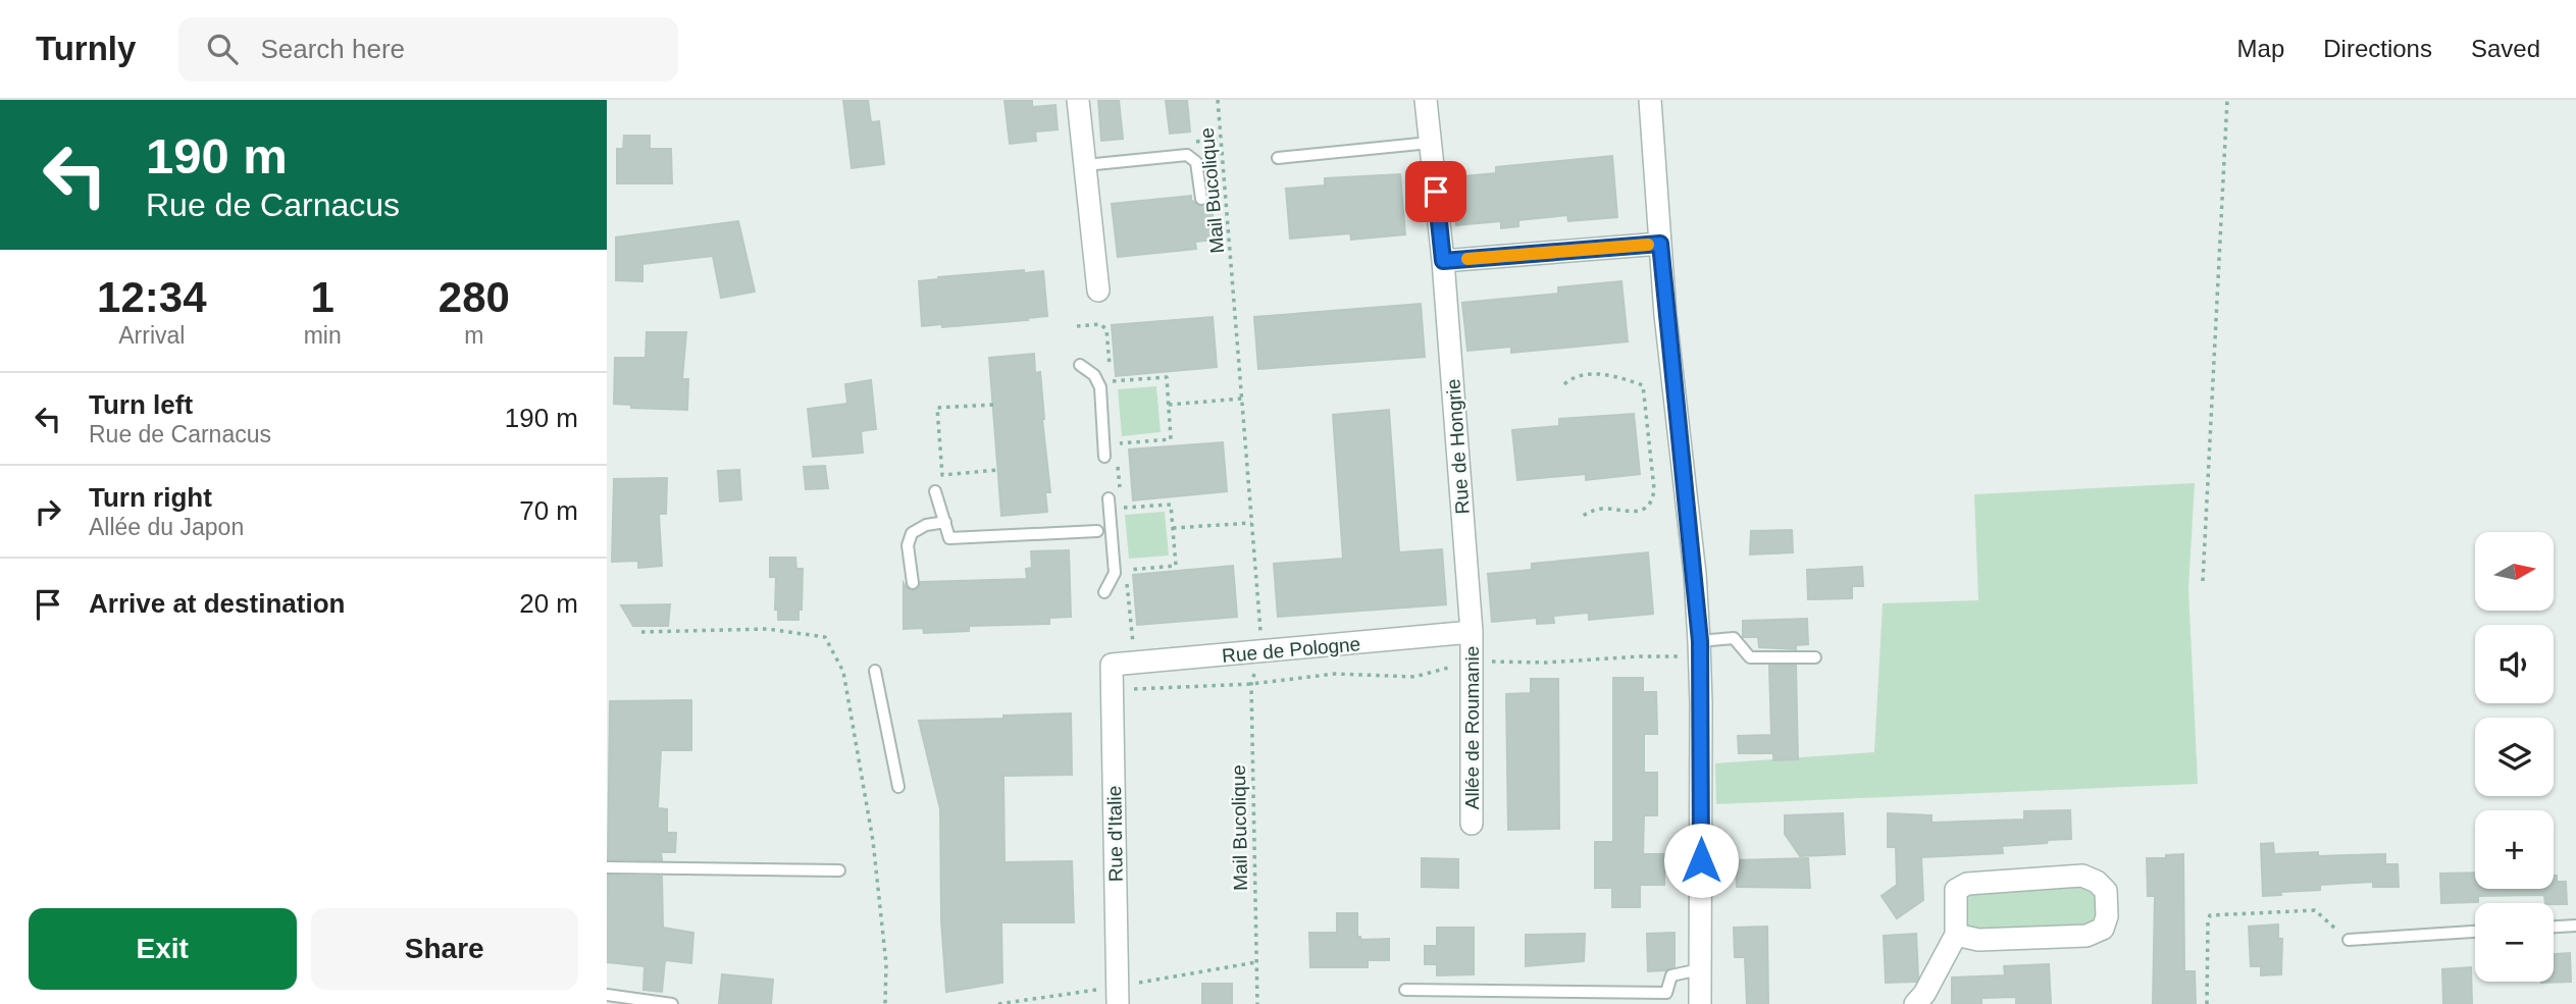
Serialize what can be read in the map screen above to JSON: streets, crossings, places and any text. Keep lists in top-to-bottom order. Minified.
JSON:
{"streets":{"street":["Rue de Hongrie","Rue de Pologne","Allée de Roumanie","Rue d'Italie"],"path":["Mail Bucolique"]},"crossings":[["Mail Bucolique","Rue de Pologne"],["Rue de Hongrie","Rue de Pologne"],["Rue de Hongrie","Allée de Roumanie"],["Rue de Pologne","Allée de Roumanie"],["Rue de Pologne","Rue d'Italie"]],"north":"right","page":{"header":"Turnly","search":"Search here","nav":["Map","Directions","Saved"],"turn":["190 m","Rue de Carnacus"],"eta":["12:34","Arrival","1","min","280","m"],"list":[{"name":"Turn left","note":"Rue de Carnacus","value":"190 m"},{"name":"Turn right","note":"Allée du Japon","value":"70 m"},{"name":"Arrive at destination","value":"20 m"}],"map_buttons":["+","−"],"buttons":["Exit","Share"]}}
